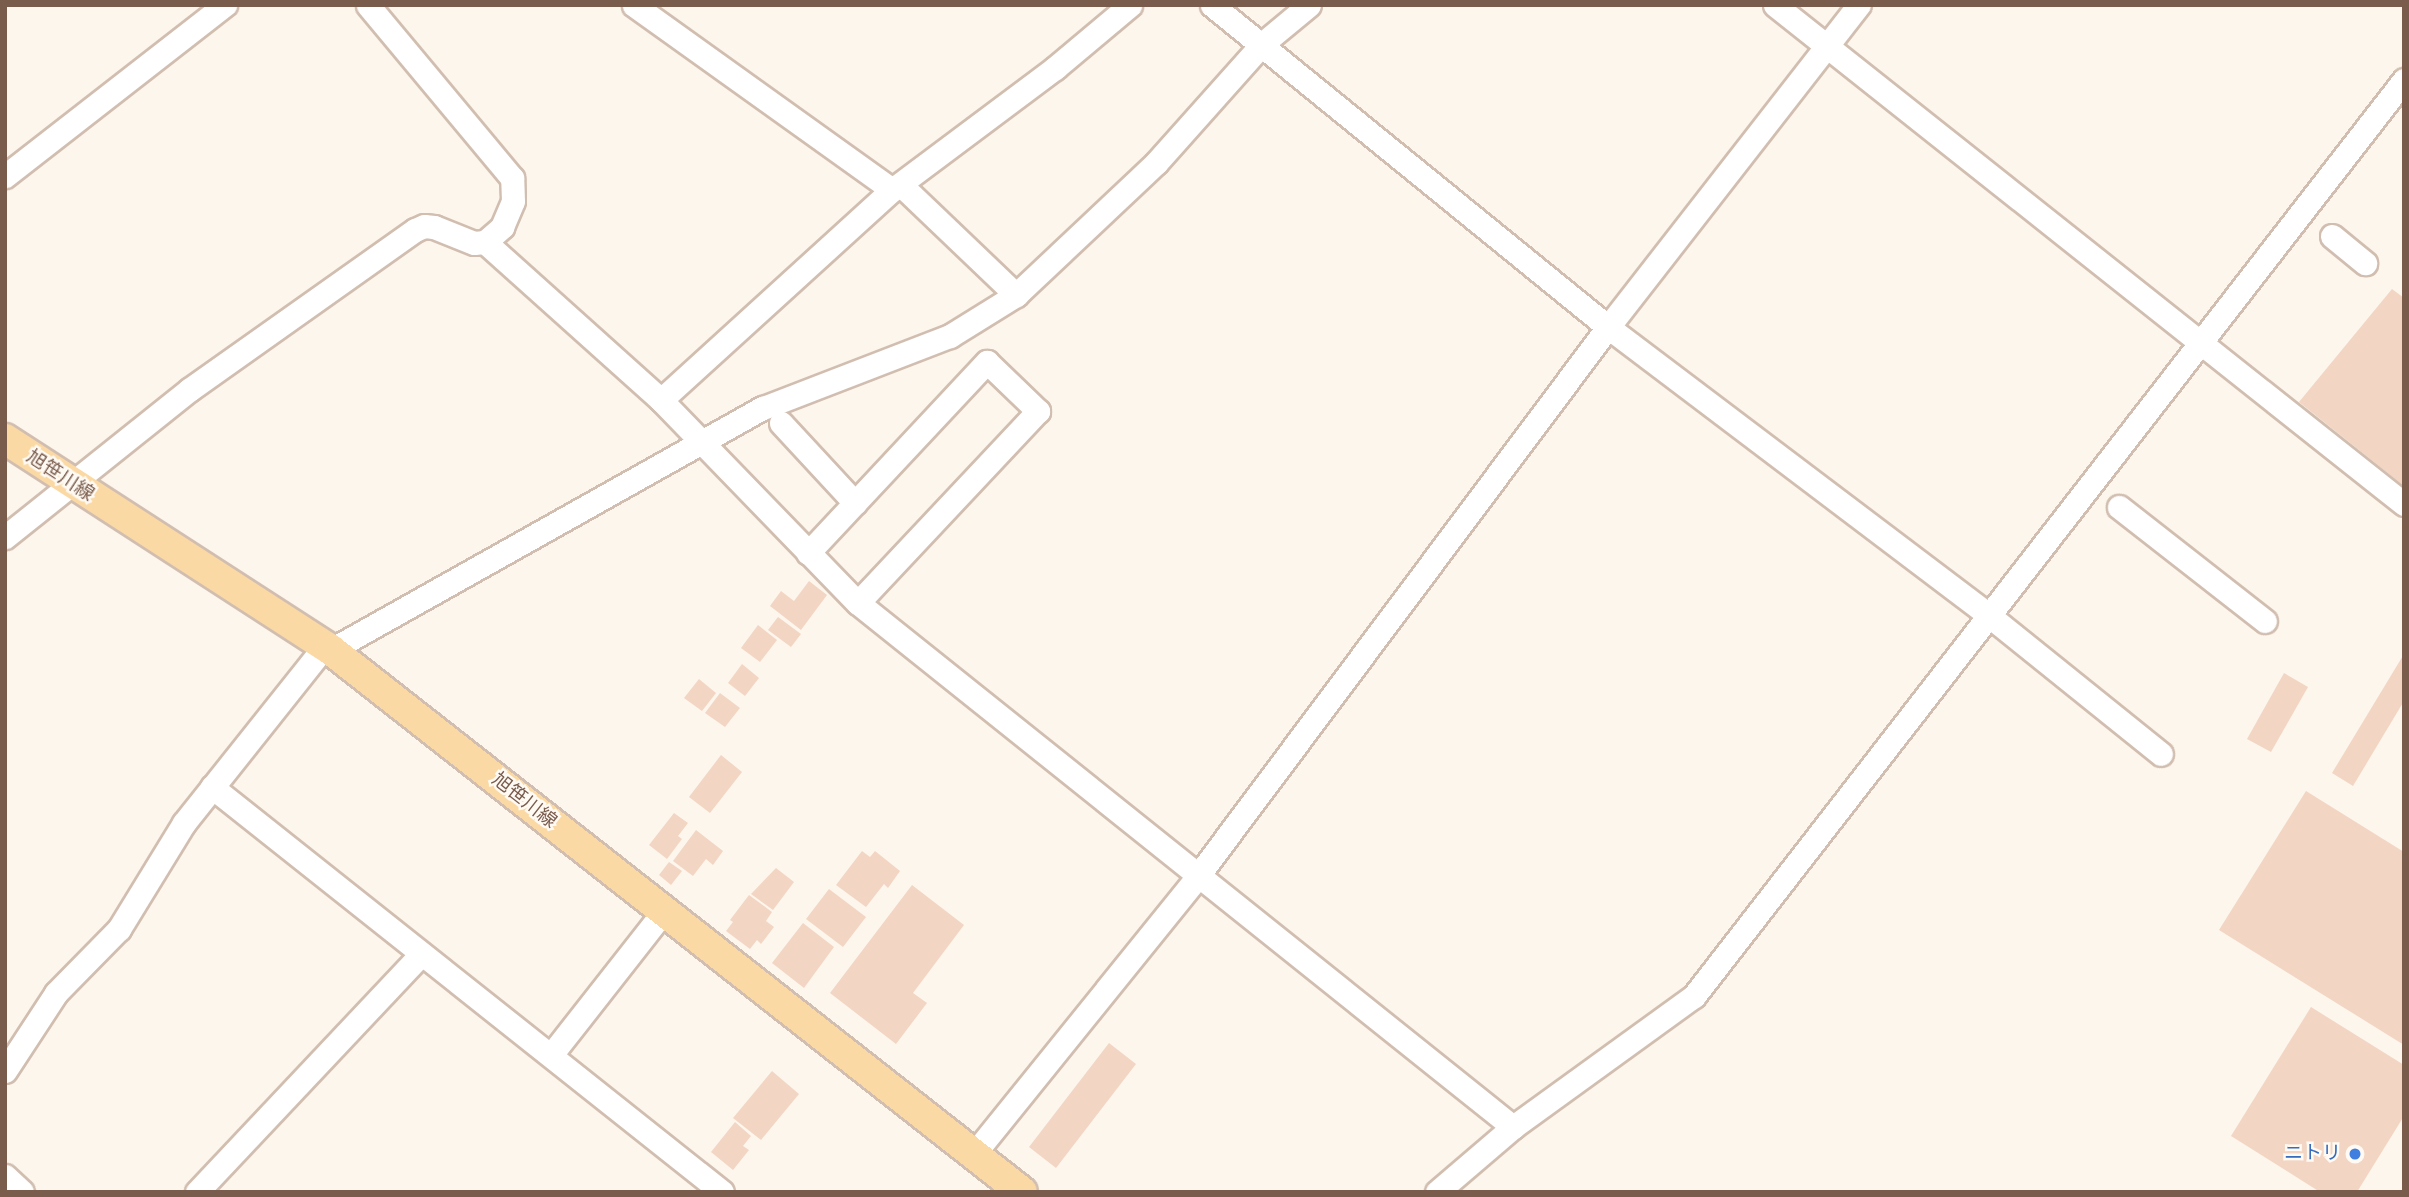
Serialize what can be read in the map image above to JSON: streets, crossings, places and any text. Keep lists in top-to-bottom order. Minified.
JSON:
{"streets":{"main road":["旭笹川線"]},"places":["ニトリ"]}
